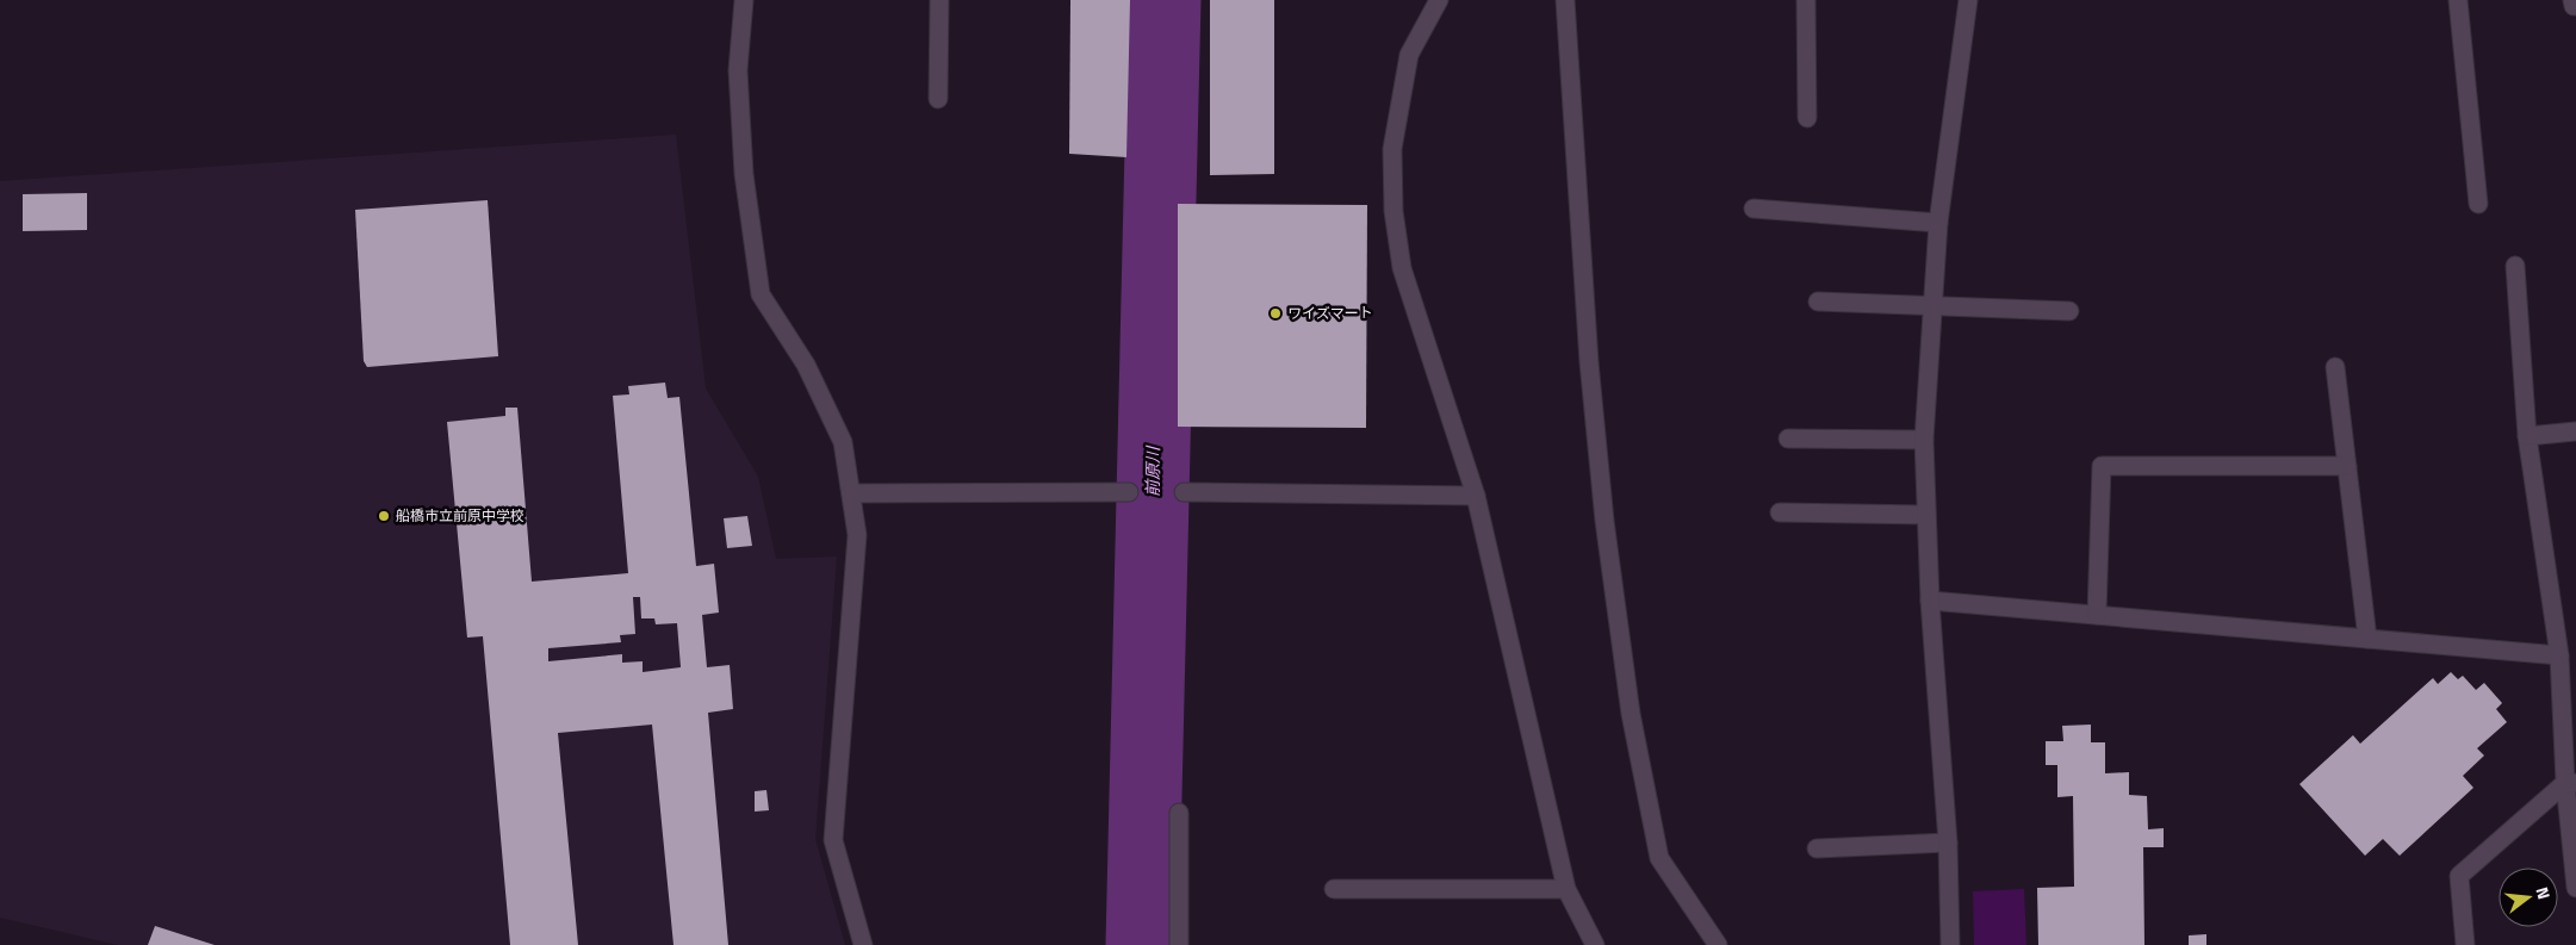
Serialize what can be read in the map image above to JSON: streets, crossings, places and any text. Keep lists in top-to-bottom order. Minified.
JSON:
{"water":["前原川"],"places":["ワイズマート","船橋市立前原中学校"],"north":"right"}
